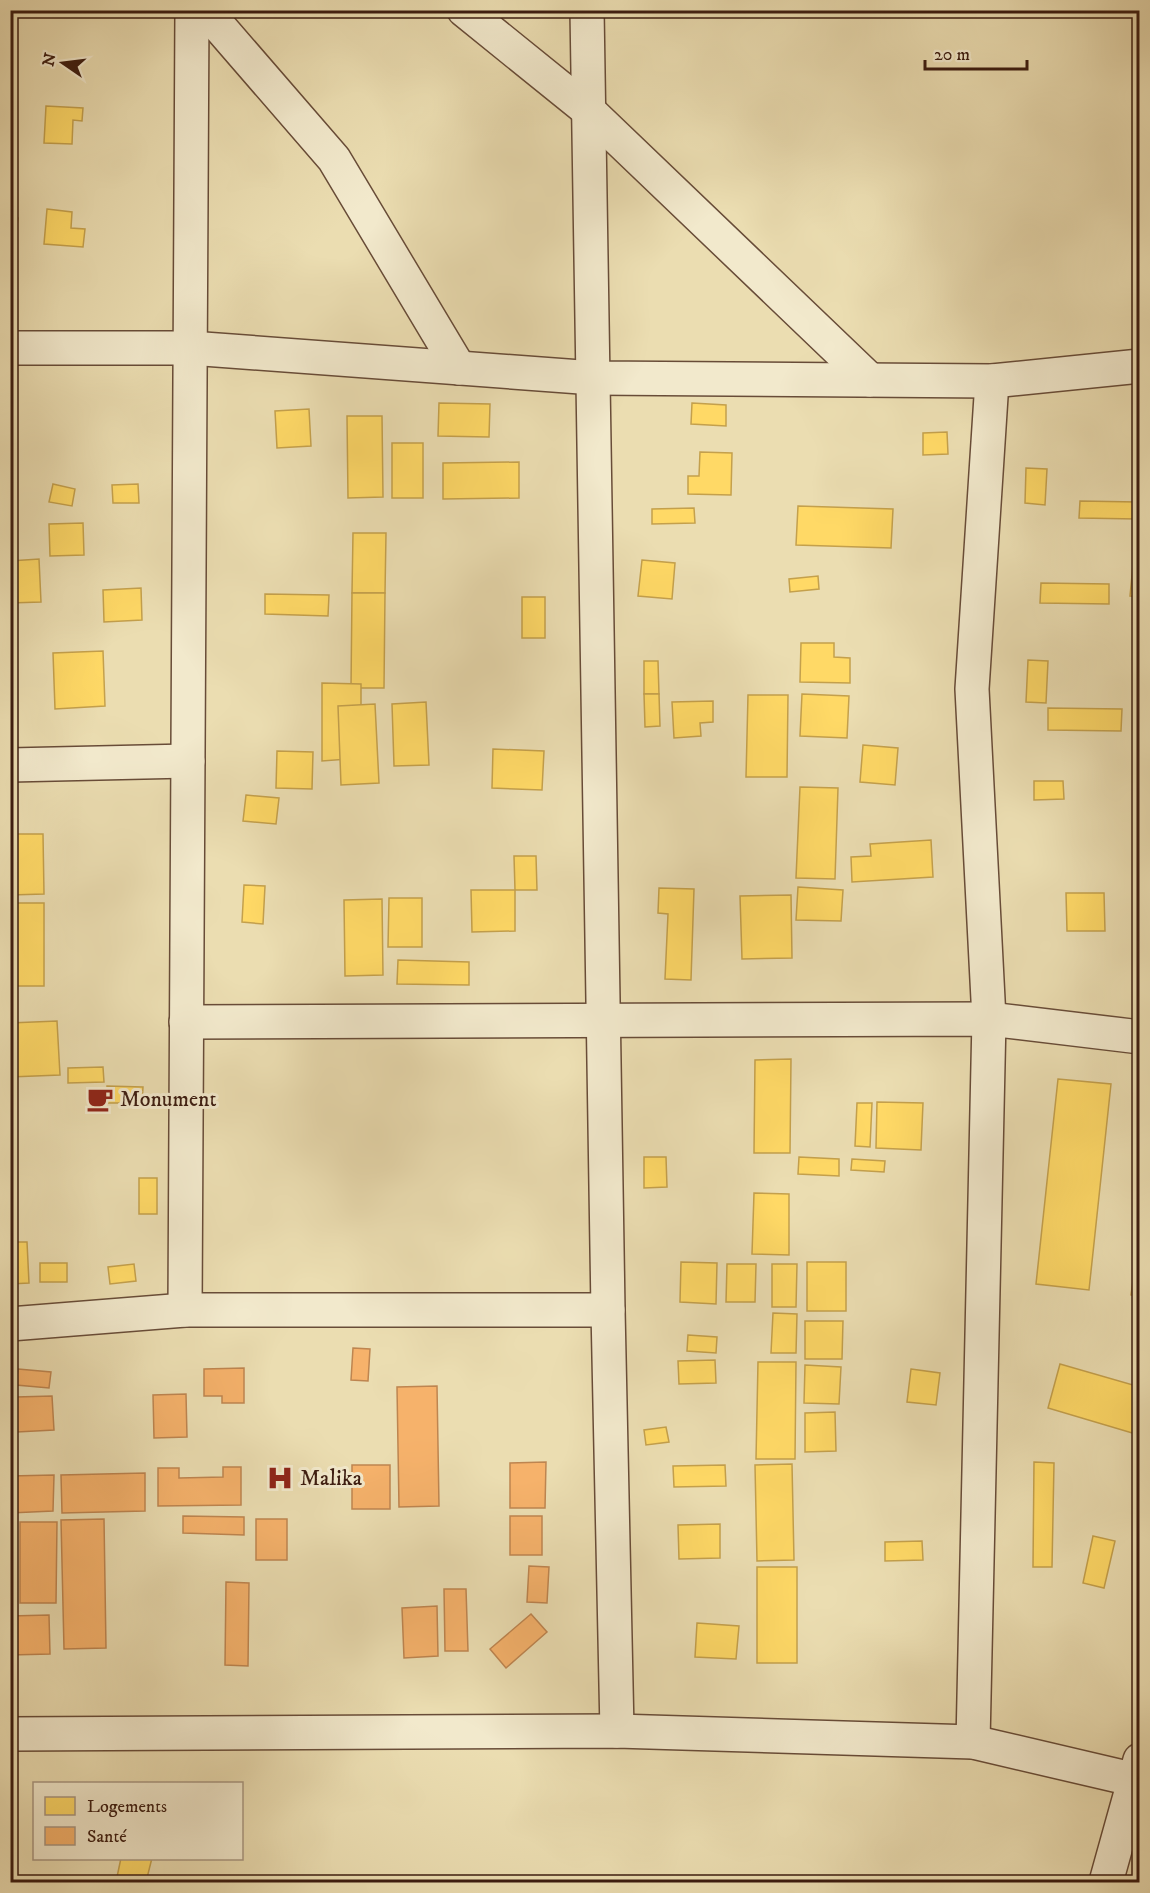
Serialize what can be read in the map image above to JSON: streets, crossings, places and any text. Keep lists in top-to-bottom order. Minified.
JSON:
{"places":{"cafe":["Monument"],"hospital":["Malika"]},"legend":["Logements","Santé"],"scale_bar":"20 m","north":"left"}
